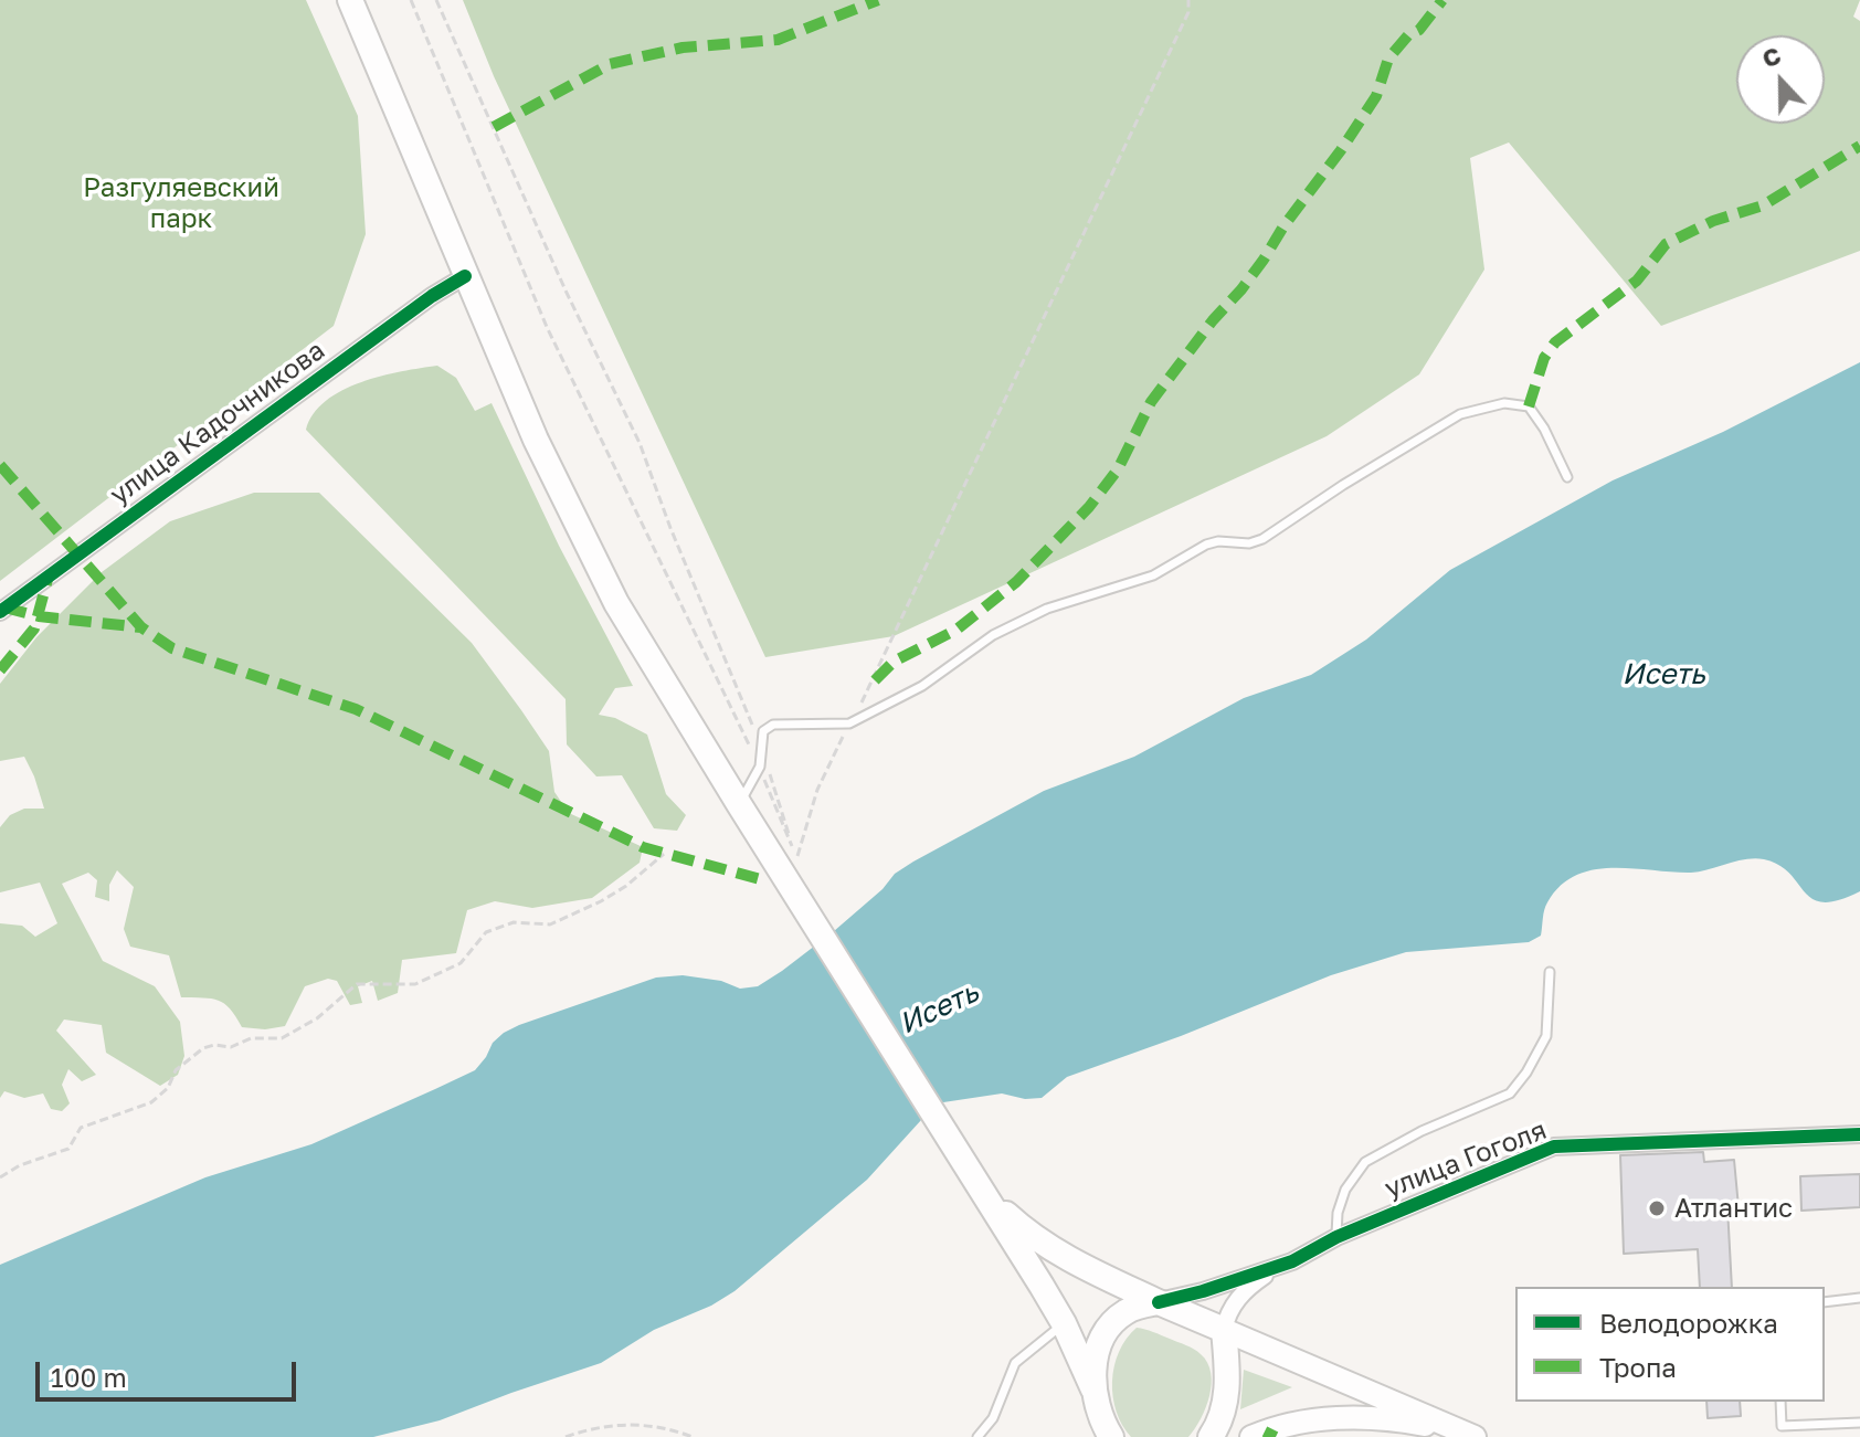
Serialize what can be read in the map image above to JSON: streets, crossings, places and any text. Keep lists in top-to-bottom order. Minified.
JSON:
{"streets":{"street":["улица Кадочникова","улица Гоголя"]},"water":["Исеть"],"parks":["Разгуляевский парк"],"places":["Атлантис"],"legend":["Велодорожка","Тропа"],"scale_bar":"100 m","north":"top"}
